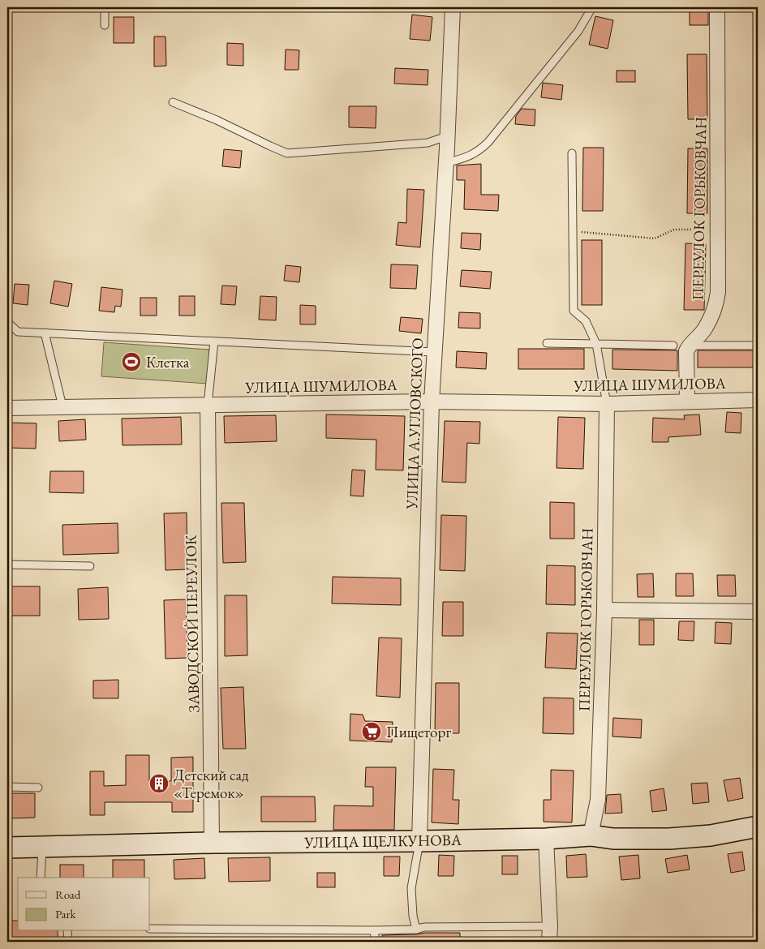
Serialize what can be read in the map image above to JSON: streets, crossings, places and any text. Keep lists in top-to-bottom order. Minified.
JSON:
{"streets":{"main road":["УЛИЦА ЩЕЛКУНОВА"],"street":["ПЕРЕУЛОК ГОРЬКОВЧАН","УЛИЦА ШУМИЛОВА","УЛИЦА А.УГЛОВСКОГО","ЗАВОДСКОЙ ПЕРЕУЛОК"]},"crossings":[["ПЕРЕУЛОК ГОРЬКОВЧАН","УЛИЦА ШУМИЛОВА"],["ПЕРЕУЛОК ГОРЬКОВЧАН","УЛИЦА ЩЕЛКУНОВА"],["УЛИЦА ШУМИЛОВА","УЛИЦА А.УГЛОВСКОГО"],["УЛИЦА ШУМИЛОВА","ЗАВОДСКОЙ ПЕРЕУЛОК"],["УЛИЦА А.УГЛОВСКОГО","УЛИЦА ЩЕЛКУНОВА"],["ЗАВОДСКОЙ ПЕРЕУЛОК","УЛИЦА ЩЕЛКУНОВА"]],"places":{"sports":["Клетка"],"supermarket":["Пищеторг"],"building":["Детский сад «Теремок»"]},"legend":["Road","Park"]}
